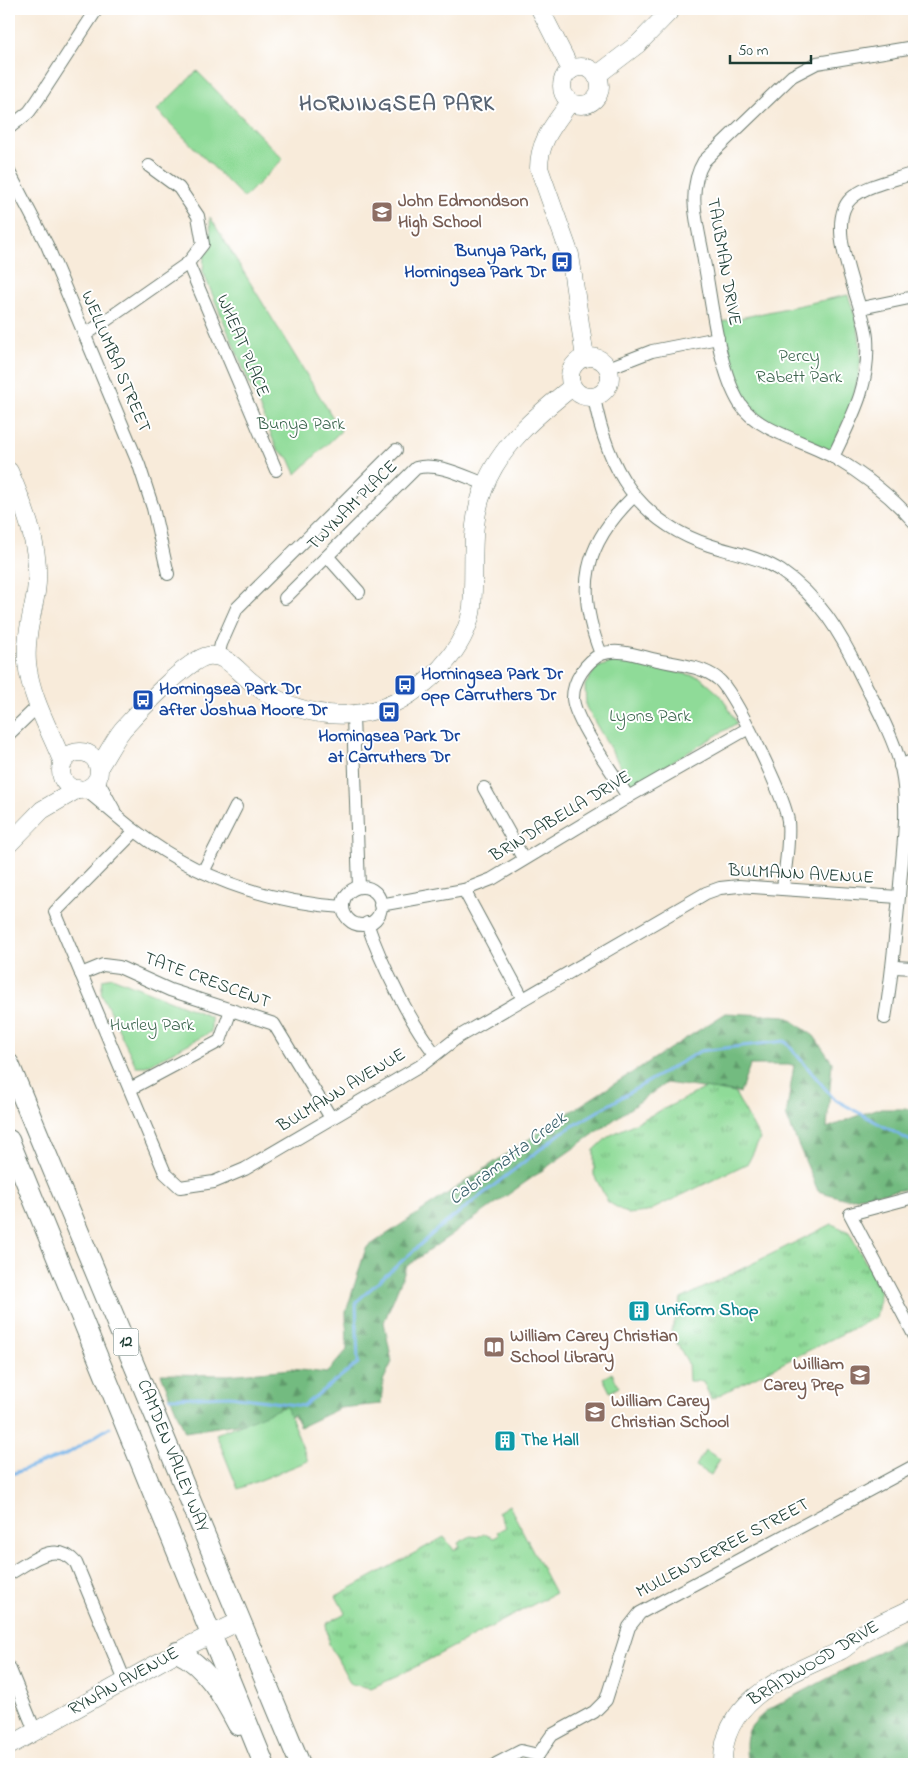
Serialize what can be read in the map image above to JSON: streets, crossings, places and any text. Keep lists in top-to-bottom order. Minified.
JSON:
{"streets":{"main road":["12","CAMDEN VALLEY WAY"],"street":["TAUBMAN DRIVE","WHEAT PLACE","WELLUMBA STREET","TWYNAM PLACE","BRINDABELLA DRIVE","BULMANN AVENUE","TATE CRESCENT","MULLENDERREE STREET","BRAIDWOOD DRIVE","RYNAN AVENUE"]},"crossings":[["BULMANN AVENUE","TATE CRESCENT"],["CAMDEN VALLEY WAY","RYNAN AVENUE"]],"districts":["HORNINGSEA PARK"],"water":["Cabramatta Creek"],"parks":["Percy Rabett Park","Bunya Park","Lyons Park","Hurley Park"],"places":{"school or university":["John Edmondson High School","William Carey Prep","William Carey Christian School"],"bus stop":["Bunya Park, Horningsea Park Dr","Horningsea Park Dr opp Carruthers Dr","Horningsea Park Dr after Joshua Moore Dr","Horningsea Park Dr at Carruthers Dr"],"building":["Uniform Shop","The Hall"],"library":["William Carey Christian School Library"]},"scale_bar":"50 m"}
